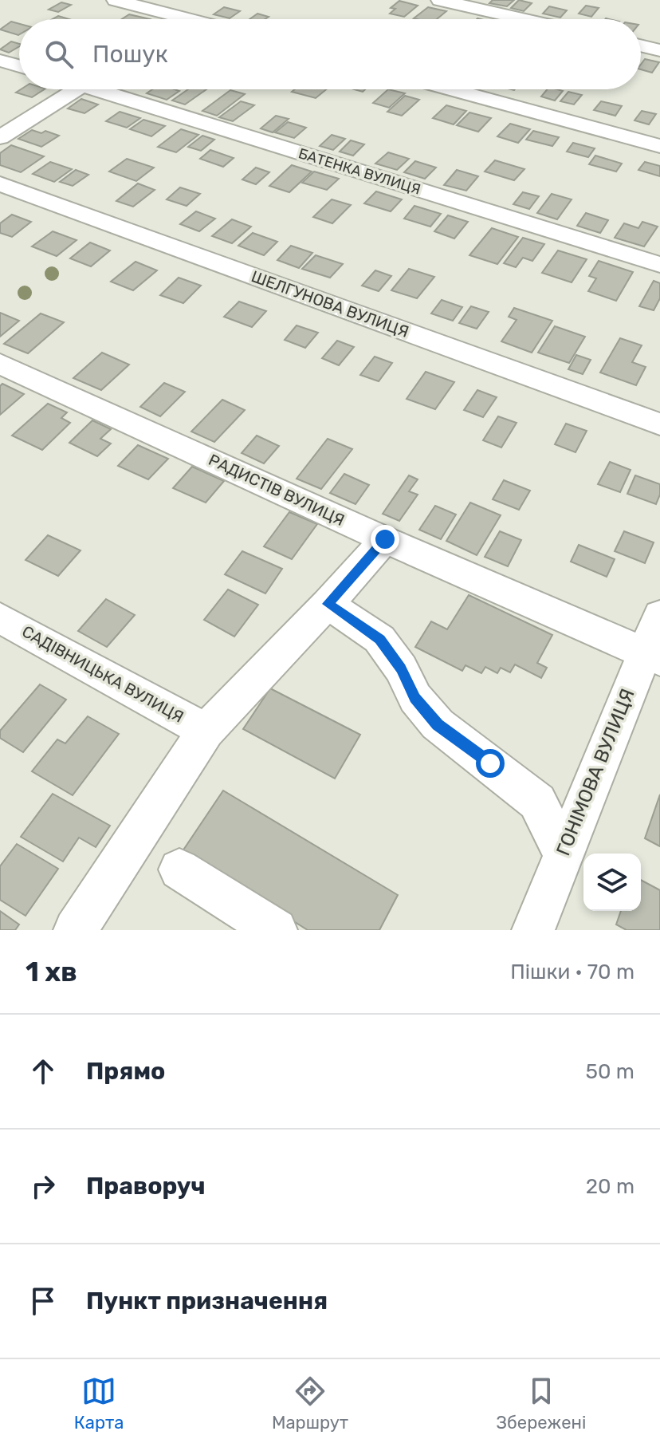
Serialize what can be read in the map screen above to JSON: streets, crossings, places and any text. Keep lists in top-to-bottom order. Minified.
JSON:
{"streets":{"street":["БАТЕНКА ВУЛИЦЯ","ШЕЛГУНОВА ВУЛИЦЯ","РАДИСТІВ ВУЛИЦЯ","САДІВНИЦЬКА ВУЛИЦЯ","ГОНІМОВА ВУЛИЦЯ"]},"crossings":[["РАДИСТІВ ВУЛИЦЯ","ГОНІМОВА ВУЛИЦЯ"]],"page":{"search":"Пошук","heading":["1 хв","Пішки · 70 m"],"list":[["Прямо","50 m"],["Праворуч","20 m"],"Пункт призначення"],"nav":["Карта","Маршрут","Збережені"]}}
